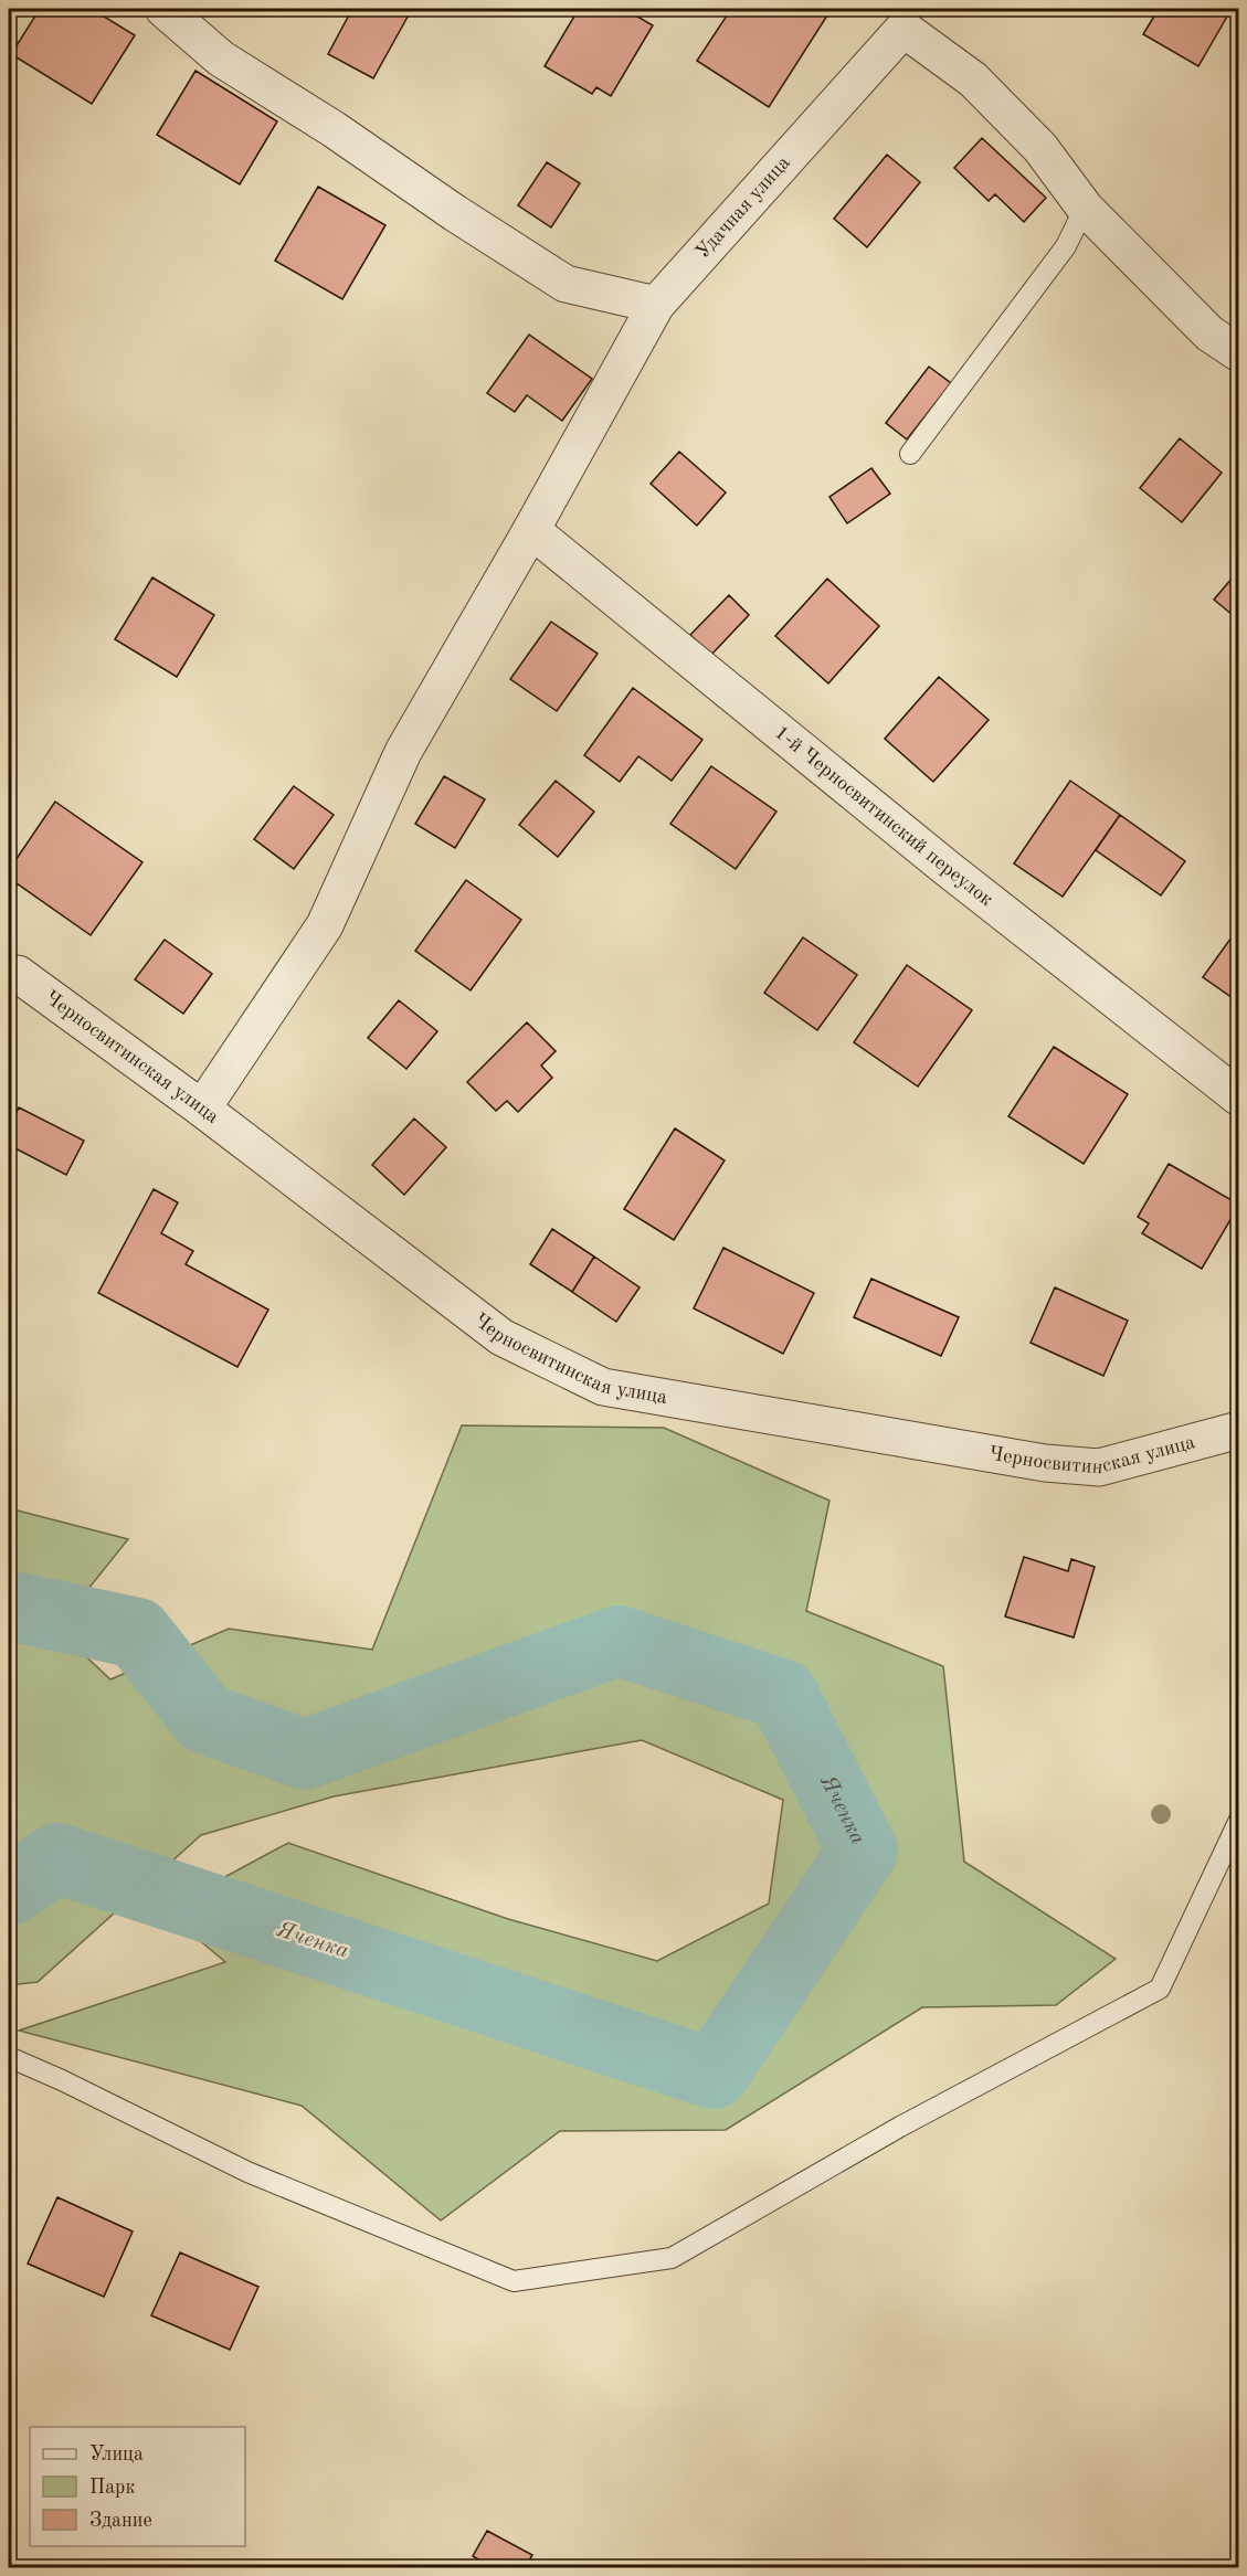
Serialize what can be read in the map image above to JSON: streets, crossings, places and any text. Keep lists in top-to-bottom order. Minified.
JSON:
{"streets":{"street":["Удачная улица","1-й Черносвитинский переулок","Черносвитинская улица"]},"water":["Яченка"],"legend":["Улица","Парк","Здание"]}
